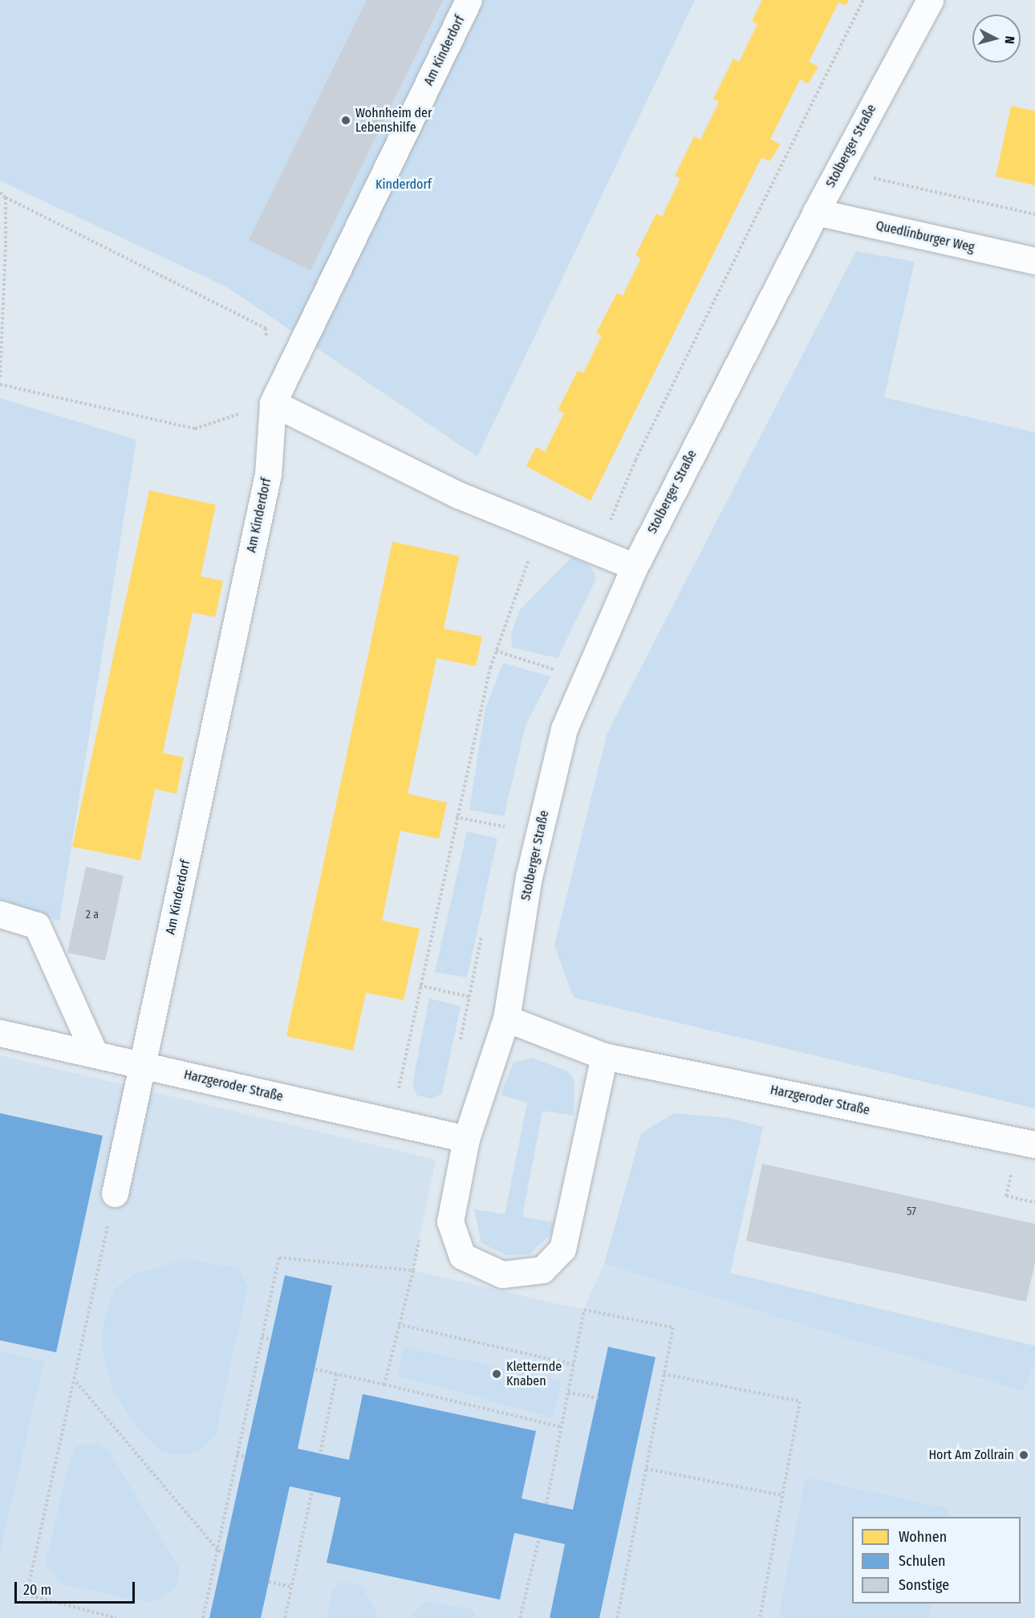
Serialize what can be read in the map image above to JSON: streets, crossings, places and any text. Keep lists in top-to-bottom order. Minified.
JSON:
{"streets":{"street":["Am Kinderdorf","Stolberger Straße","Quedlinburger Weg","Harzgeroder Straße"]},"crossings":[["Am Kinderdorf","Harzgeroder Straße"],["Stolberger Straße","Quedlinburger Weg"],["Stolberger Straße","Harzgeroder Straße"]],"parks":["Kinderdorf"],"places":["Wohnheim der Lebenshilfe","Kletternde Knaben","Hort Am Zollrain"],"house_numbers":["2 a","57"],"legend":["Wohnen","Schulen","Sonstige"],"scale_bar":"20 m","north":"right"}
